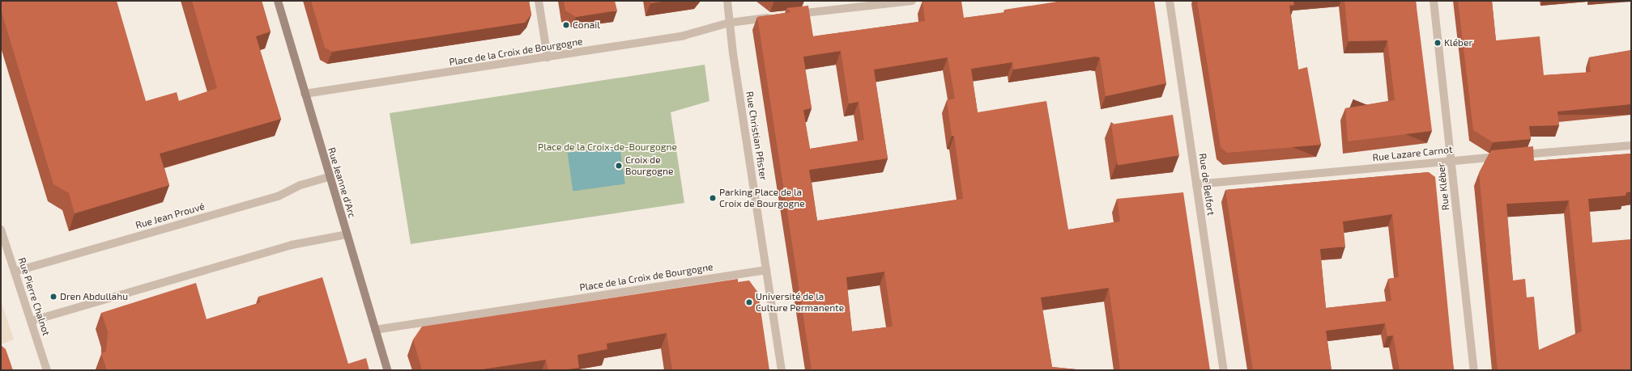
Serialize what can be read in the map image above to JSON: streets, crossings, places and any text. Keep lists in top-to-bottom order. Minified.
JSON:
{"streets":{"main road":["Rue Jeanne d'Arc"],"street":["Place de la Croix de Bourgogne","Rue Christian Pfister","Rue Lazare Carnot","Rue de Belfort","Rue Kléber","Rue Jean Prouvé","Rue Pierre Chalnot"]},"crossings":[["Place de la Croix de Bourgogne","Rue Christian Pfister"],["Place de la Croix de Bourgogne","Rue Jeanne d'Arc"],["Rue Lazare Carnot","Rue de Belfort"],["Rue Lazare Carnot","Rue Kléber"],["Rue Jeanne d'Arc","Rue Jean Prouvé"],["Rue Jean Prouvé","Rue Pierre Chalnot"]],"parks":["Place de la Croix-de-Bourgogne"],"places":["Conail","Kléber","Croix de Bourgogne","Parking Place de la Croix de Bourgogne","Dren Abdullahu","Université de la Culture Permanente"]}
